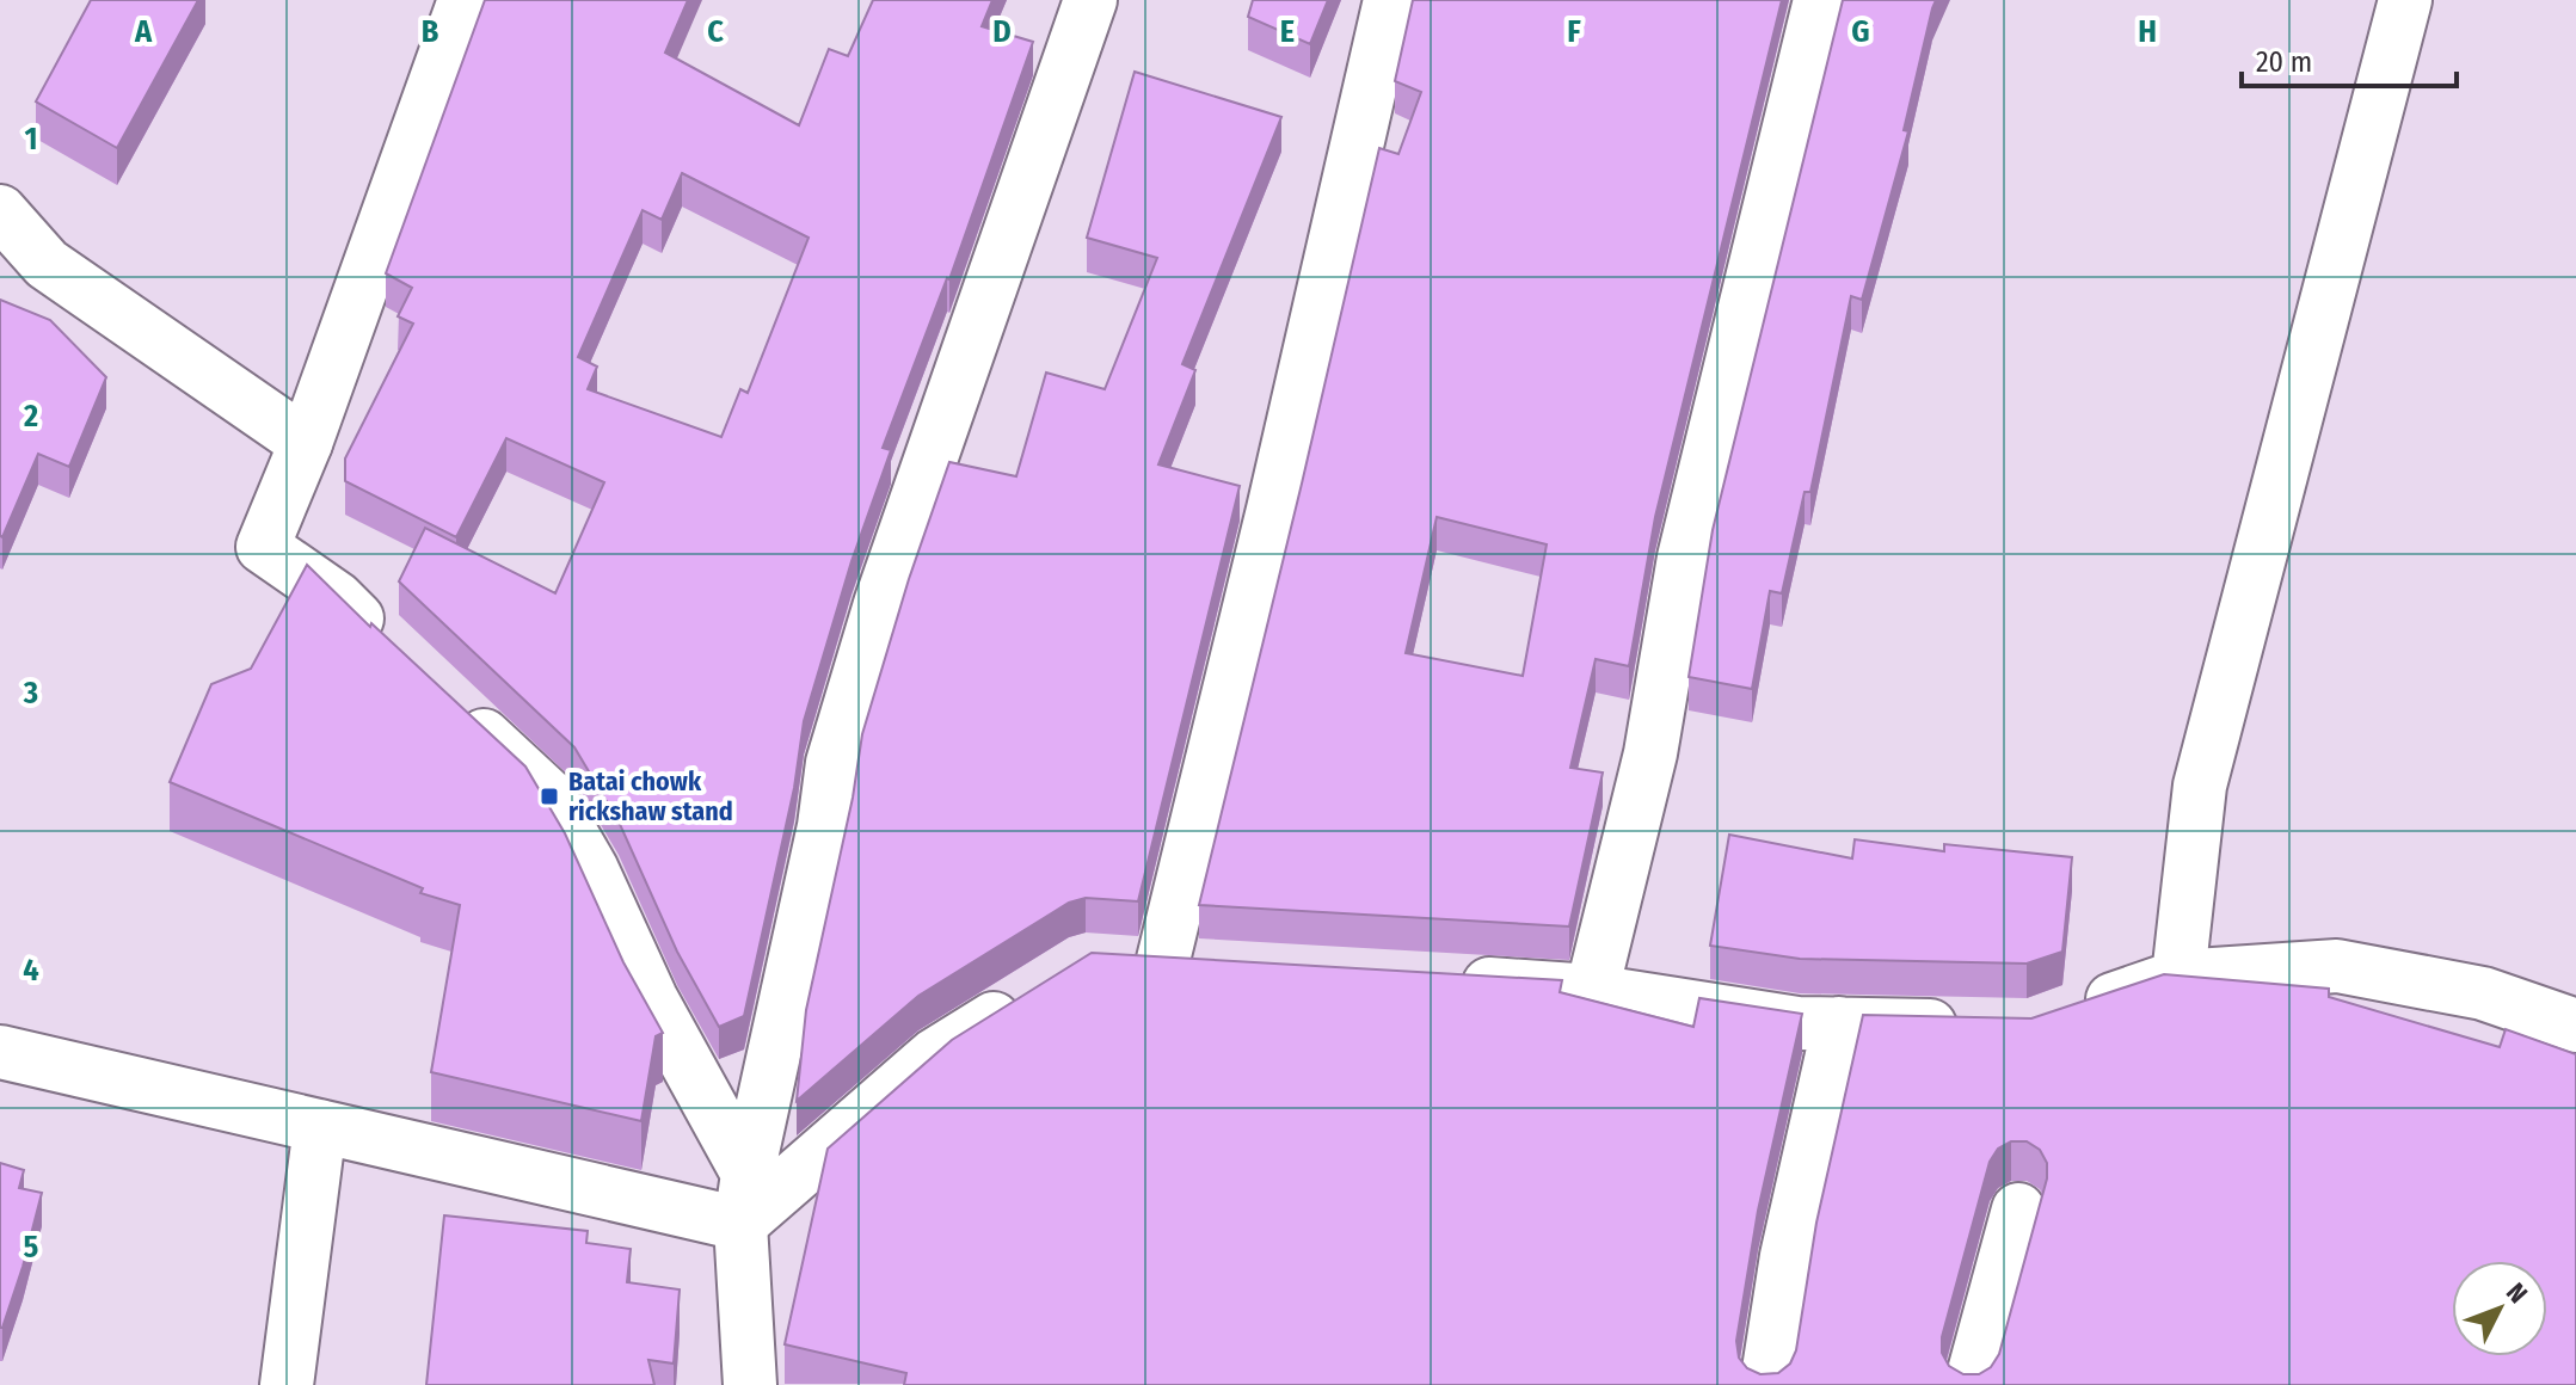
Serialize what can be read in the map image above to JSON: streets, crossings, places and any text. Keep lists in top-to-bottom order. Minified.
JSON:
{"places":{"transit":["Batai chowk rickshaw stand"]},"scale_bar":"20 m","north":"top right","grid":{"columns":["A","B","C","D","E","F","G","H"],"rows":["1","2","3","4","5"]}}
